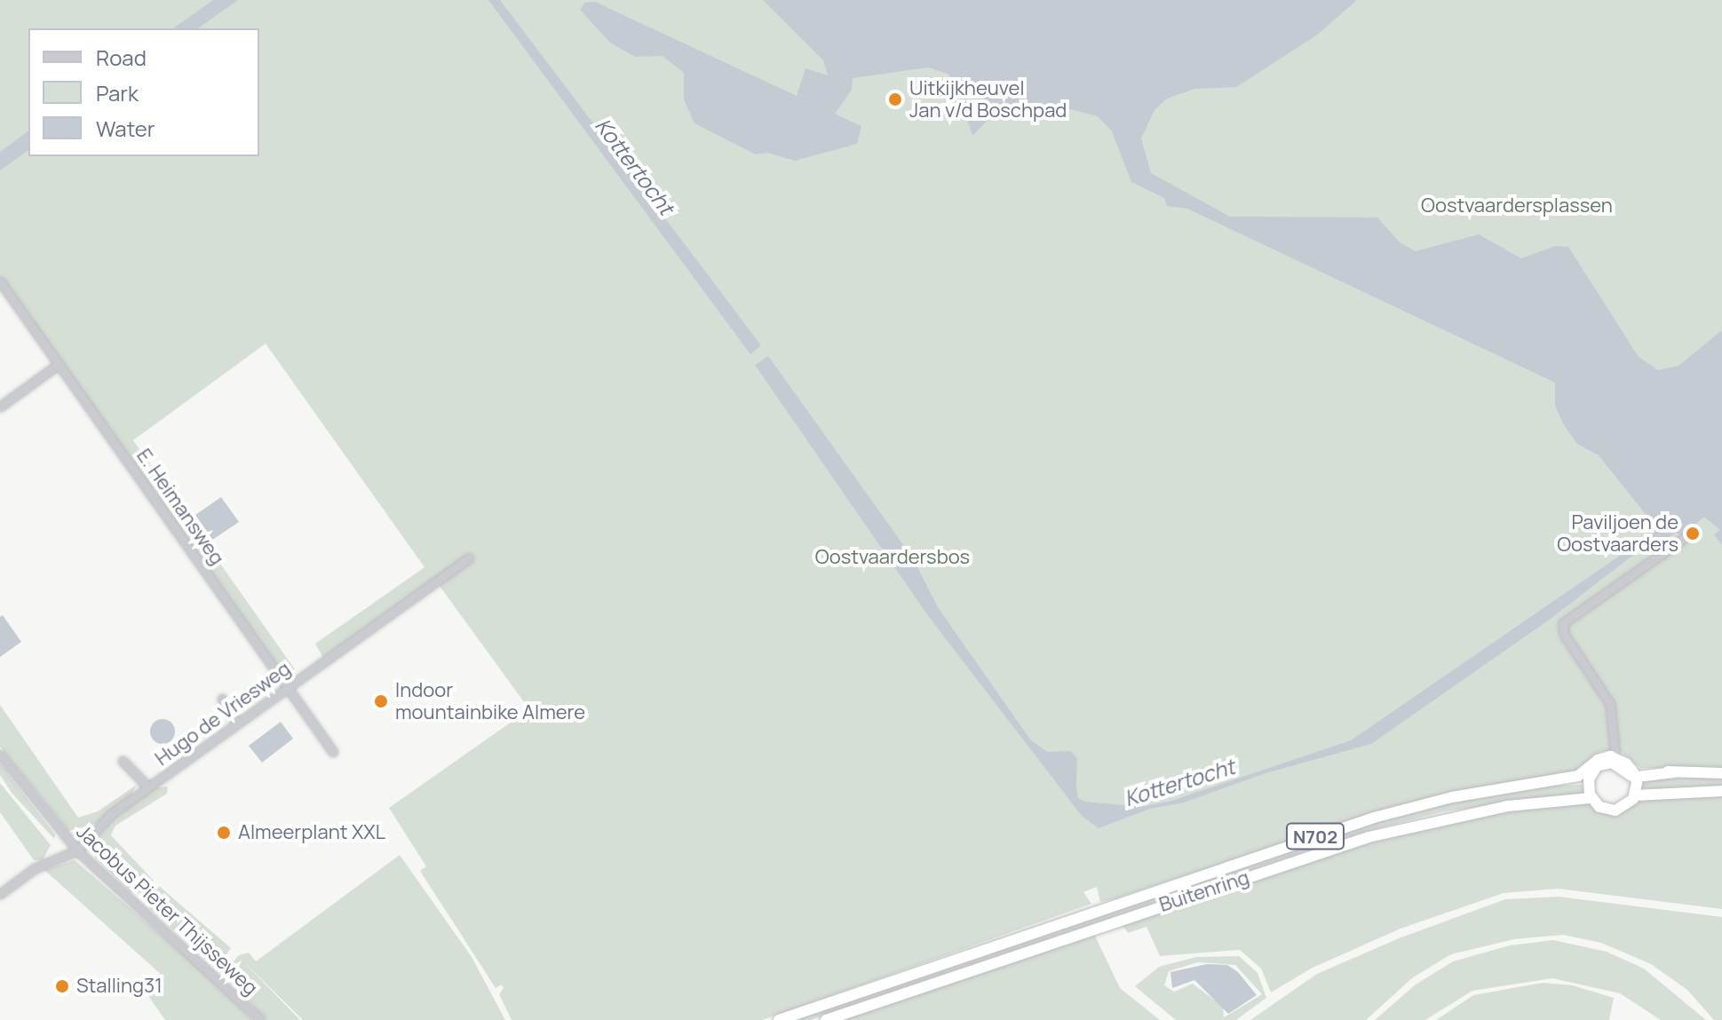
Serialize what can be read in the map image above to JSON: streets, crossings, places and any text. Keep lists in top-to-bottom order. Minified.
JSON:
{"streets":{"highway":["N702","Buitenring"],"street":["E. Heimansweg","Hugo de Vriesweg","Jacobus Pieter Thijsseweg"]},"crossings":[["E. Heimansweg","Hugo de Vriesweg"],["Hugo de Vriesweg","Jacobus Pieter Thijsseweg"],["N702","Buitenring"]],"water":["Kottertocht"],"parks":["Oostvaardersplassen","Oostvaardersbos"],"places":["Uitkijkheuvel Jan v/d Boschpad","Paviljoen de Oostvaarders","Indoor mountainbike Almere","Almeerplant XXL","Stalling31"],"legend":["Road","Park","Water"]}
